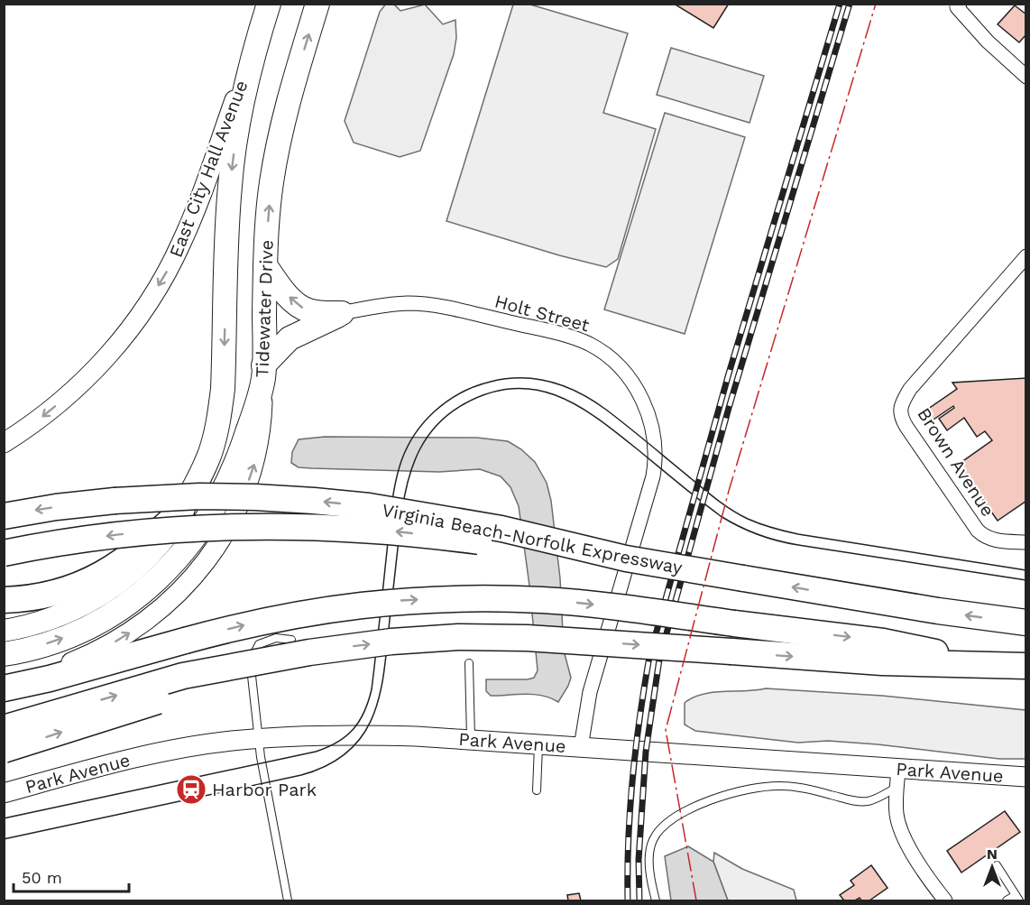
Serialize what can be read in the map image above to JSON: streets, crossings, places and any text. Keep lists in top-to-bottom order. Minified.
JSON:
{"streets":{"highway":["Tidewater Drive","Virginia Beach-Norfolk Expressway"],"main road":["East City Hall Avenue","Park Avenue"],"street":["Holt Street","Brown Avenue"]},"crossings":[["Holt Street","Park Avenue"]],"one_way":["East City Hall Avenue"],"places":{"station":["Harbor Park"]},"scale_bar":"50 m","north":"top"}
